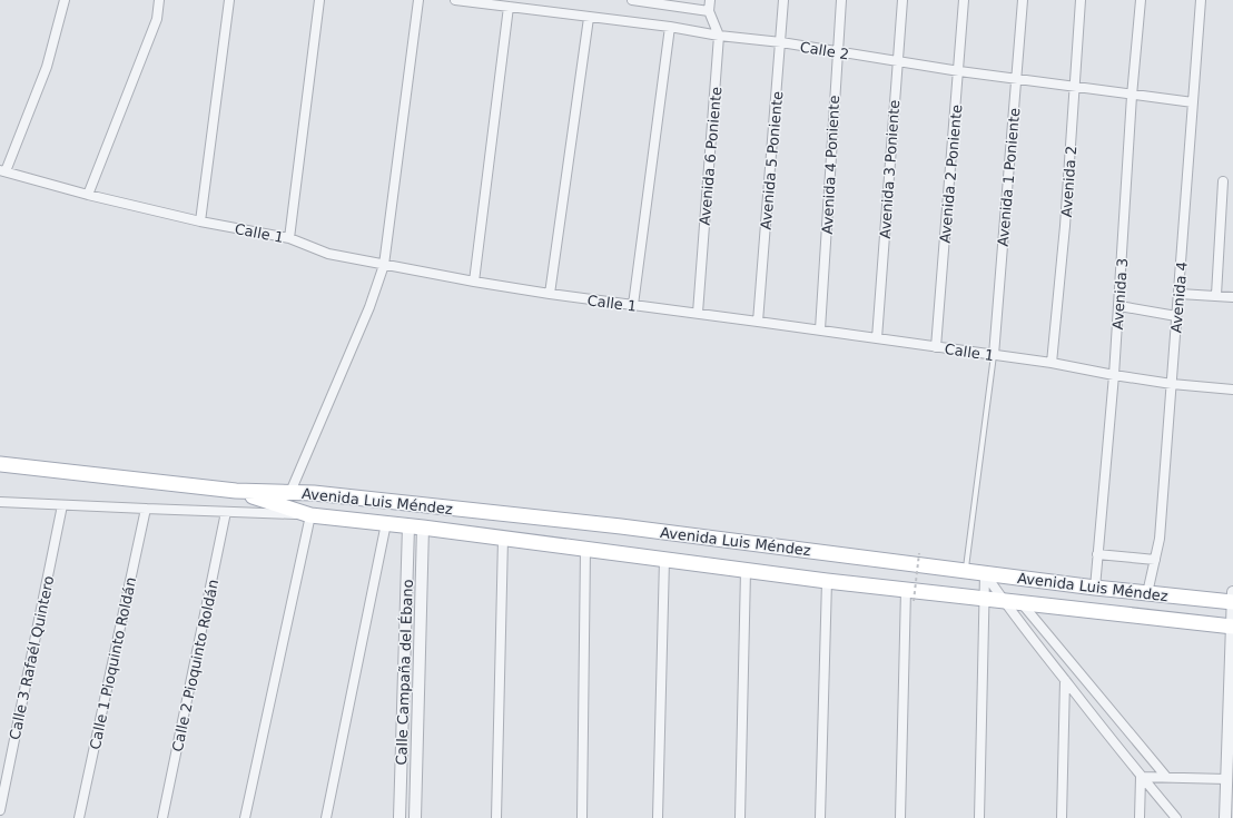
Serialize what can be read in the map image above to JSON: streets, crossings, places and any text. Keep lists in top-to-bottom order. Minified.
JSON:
{"streets":{"main road":["Avenida Luis Méndez"],"street":["Calle 2","Avenida 6 Poniente","Avenida 5 Poniente","Avenida 4 Poniente","Avenida 3 Poniente","Avenida 2 Poniente","Avenida 1 Poniente","Avenida 2","Calle 1","Avenida 3","Avenida 4","Calle 3 Rafaél Quintero","Calle 1 Pioquinto Roldán","Calle 2 Pioquinto Roldán","Calle Campaña del Ébano"]},"crossings":[["Calle 2","Avenida 6 Poniente"],["Calle 2","Avenida 5 Poniente"],["Calle 2","Avenida 4 Poniente"],["Calle 2","Avenida 3 Poniente"],["Calle 2","Avenida 2 Poniente"],["Calle 2","Avenida 1 Poniente"],["Calle 2","Avenida 2"],["Calle 2","Avenida 3"],["Calle 2","Avenida 4"],["Avenida 6 Poniente","Calle 1"],["Avenida 5 Poniente","Calle 1"],["Avenida 4 Poniente","Calle 1"],["Avenida 3 Poniente","Calle 1"],["Avenida 2 Poniente","Calle 1"],["Avenida 1 Poniente","Calle 1"],["Avenida 2","Calle 1"],["Calle 1","Avenida 3"],["Calle 1","Avenida 4"],["Avenida 3","Avenida Luis Méndez"],["Avenida 4","Avenida Luis Méndez"],["Avenida Luis Méndez","Calle 3 Rafaél Quintero"],["Avenida Luis Méndez","Calle 1 Pioquinto Roldán"],["Avenida Luis Méndez","Calle 2 Pioquinto Roldán"],["Avenida Luis Méndez","Calle Campaña del Ébano"]]}
